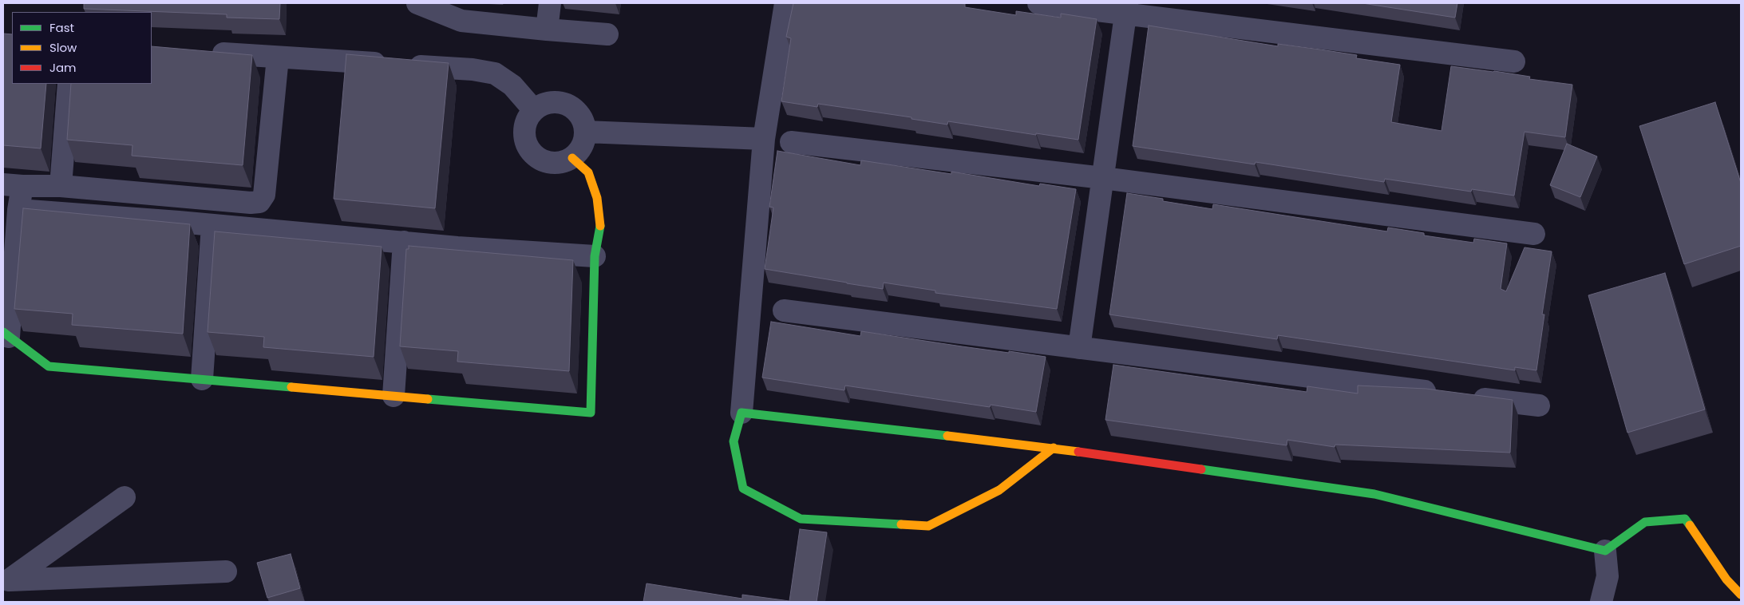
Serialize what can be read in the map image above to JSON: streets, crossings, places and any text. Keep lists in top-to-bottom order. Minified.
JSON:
{"legend":["Fast","Slow","Jam"]}
